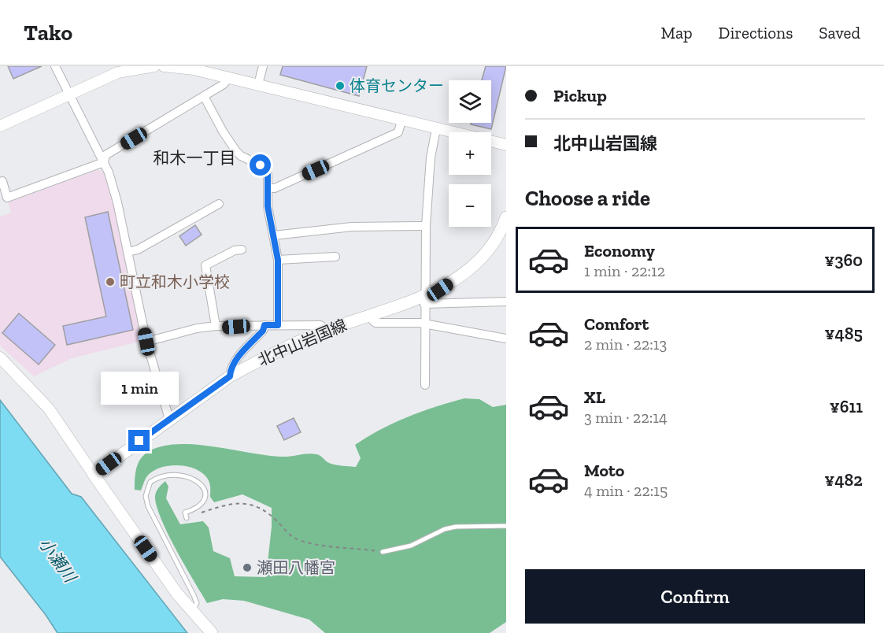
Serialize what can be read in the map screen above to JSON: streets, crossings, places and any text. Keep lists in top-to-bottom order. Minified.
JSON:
{"streets":{"main road":["北中山岩国線"]},"districts":["和木一丁目"],"water":["小瀬川"],"places":["体育センター","町立和木小学校","瀬田八幡宮"],"page":{"header":"Tako","nav":["Map","Directions","Saved"],"banner":["Pickup","北中山岩国線"],"map_buttons":["+","−"],"heading":"Choose a ride","list":[{"name":"Economy","note":"1 min · 22:12","value":"¥360"},{"name":"Comfort","note":"2 min · 22:13","value":"¥485"},{"name":"XL","note":"3 min · 22:14","value":"¥611"},{"name":"Moto","note":"4 min · 22:15","value":"¥482"}],"bubble":"1 min","buttons":"Confirm"}}
